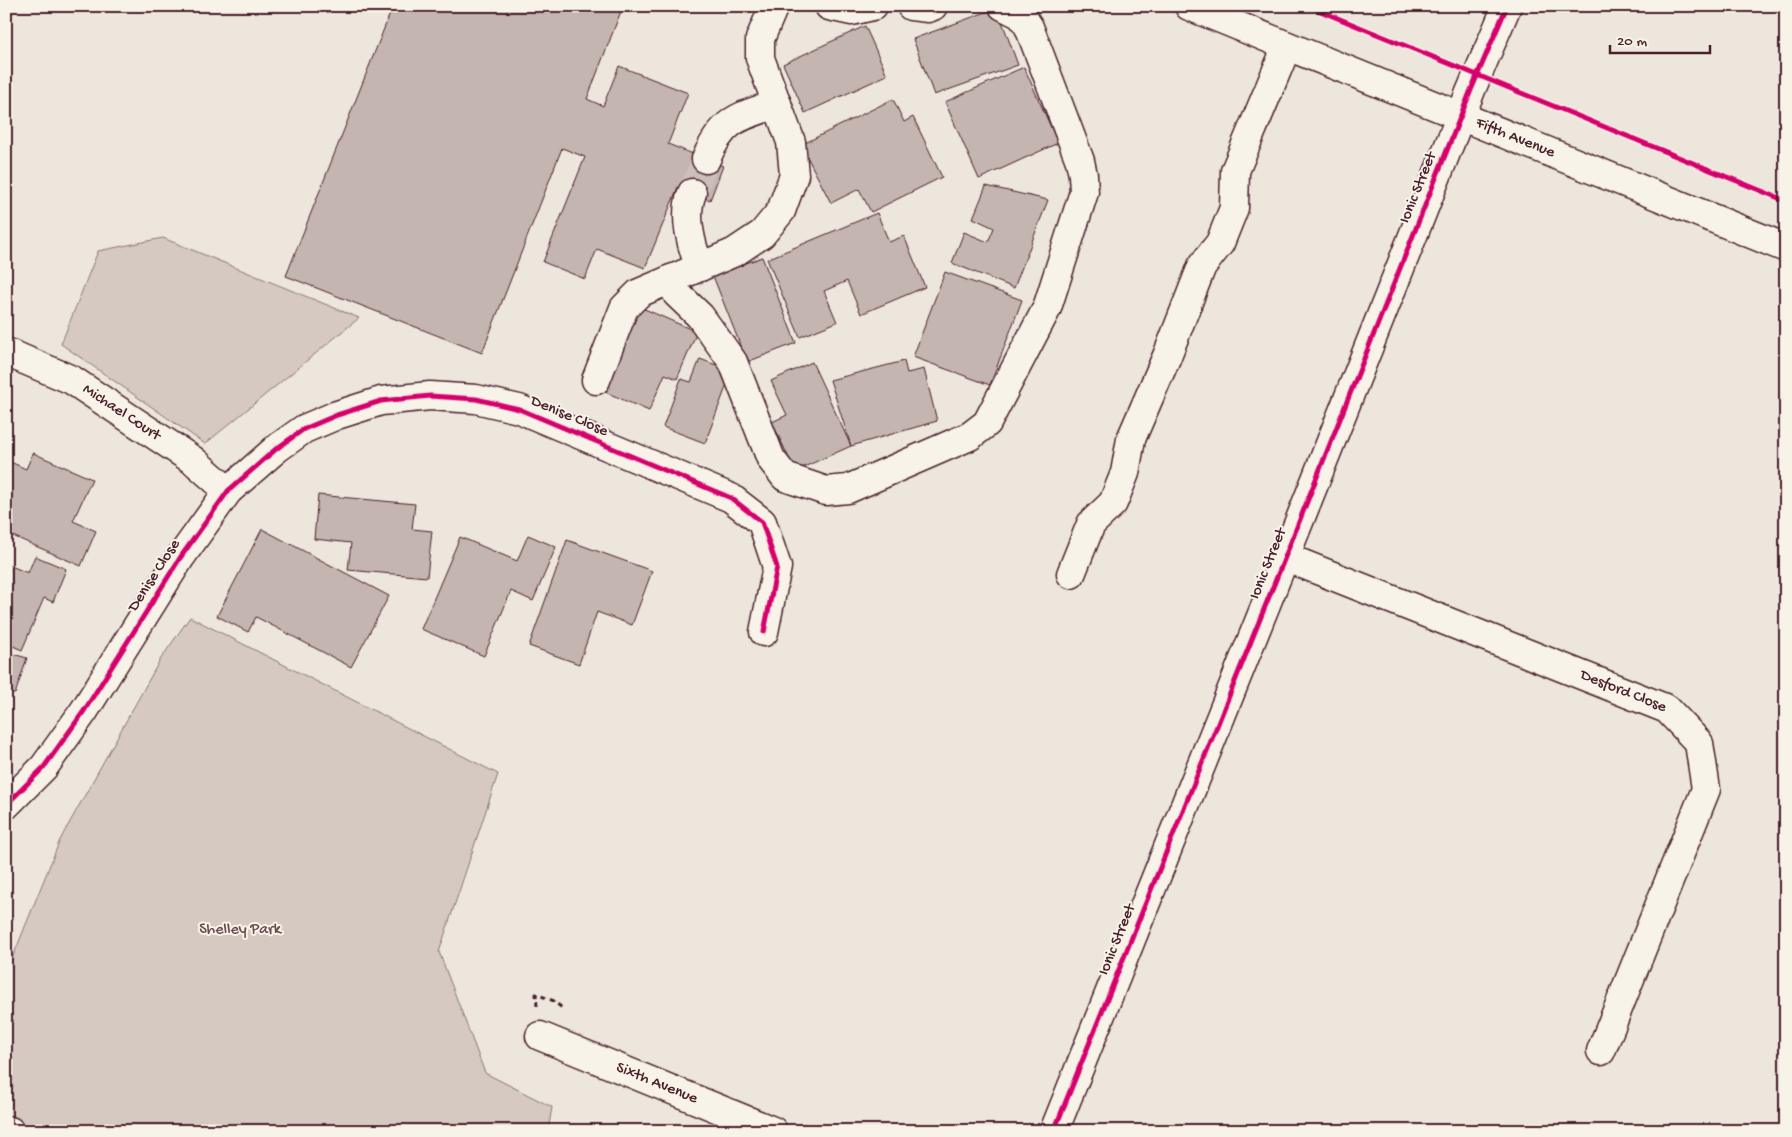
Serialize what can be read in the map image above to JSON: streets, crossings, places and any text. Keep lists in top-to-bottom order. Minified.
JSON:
{"streets":{"street":["Fifth Avenue","Ionic Street","Michael Court","Denise Close","Desford Close","Sixth Avenue"]},"crossings":[["Fifth Avenue","Ionic Street"],["Ionic Street","Desford Close"],["Michael Court","Denise Close"]],"parks":["Shelley Park"],"scale_bar":"20 m"}
